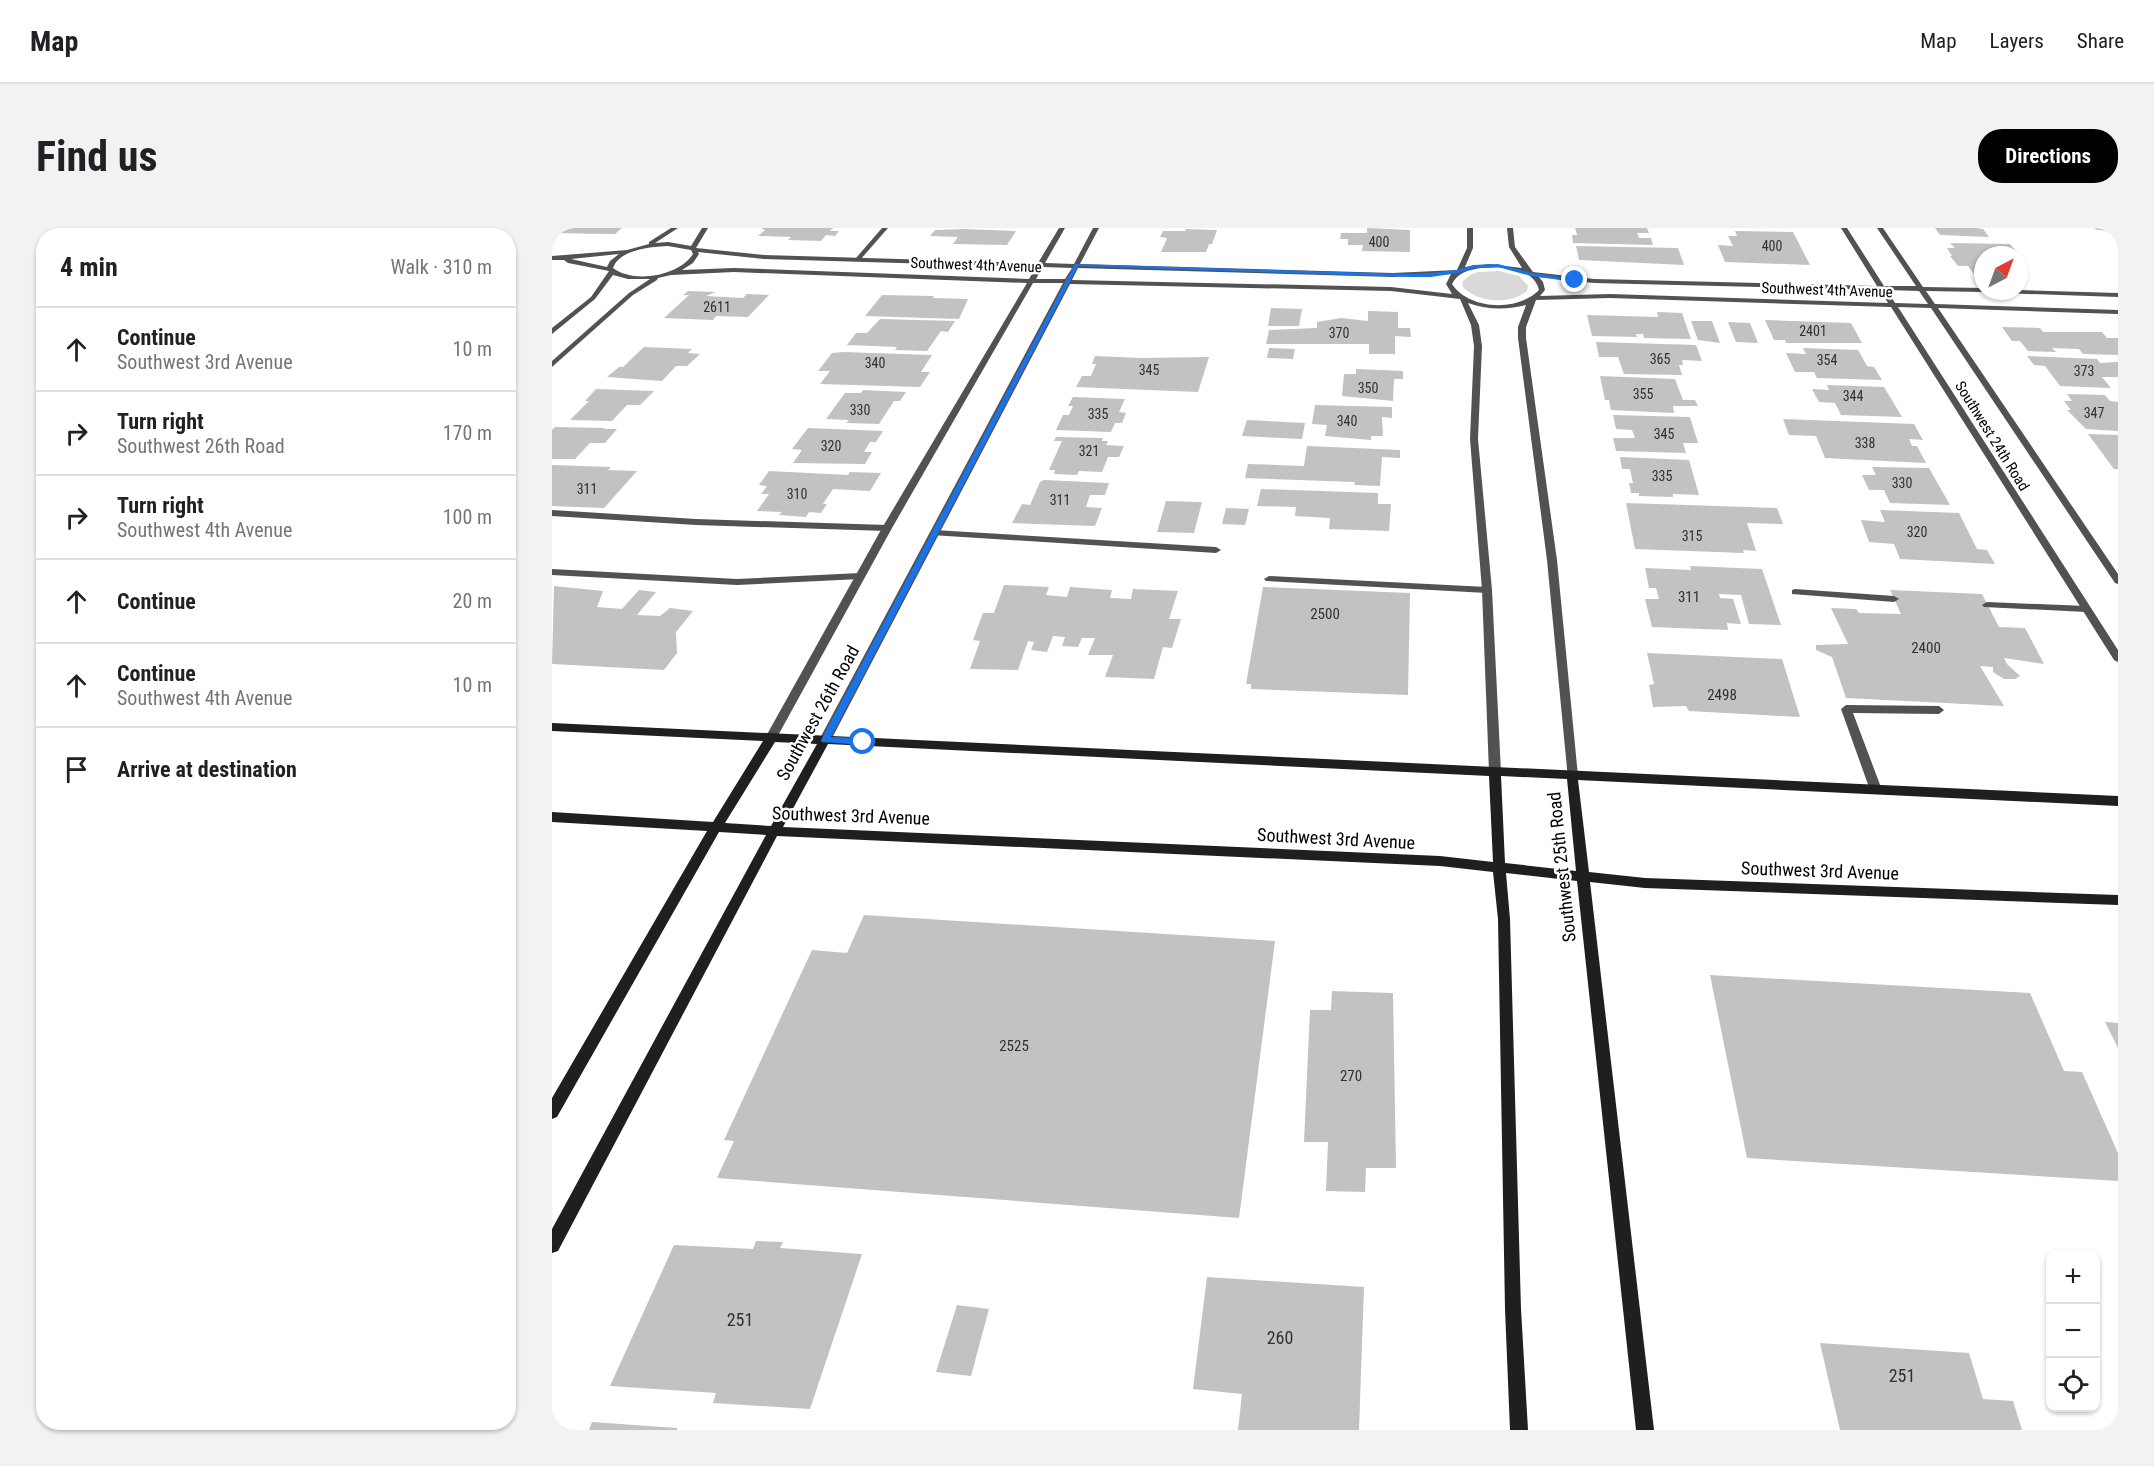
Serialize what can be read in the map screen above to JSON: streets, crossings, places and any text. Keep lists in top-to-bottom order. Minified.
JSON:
{"streets":{"main road":["Southwest 26th Road","Southwest 3rd Avenue","Southwest 25th Road"],"street":["Southwest 4th Avenue","Southwest 24th Road"]},"crossings":[["Southwest 4th Avenue","Southwest 24th Road"],["Southwest 4th Avenue","Southwest 26th Road"],["Southwest 4th Avenue","Southwest 25th Road"],["Southwest 26th Road","Southwest 3rd Avenue"],["Southwest 3rd Avenue","Southwest 25th Road"]],"house_numbers":["400","400","2611","2401","370","365","354","340","345","373","350","355","344","330","347","335","340","345","338","320","321","335","330","311","310","311","320","315","311","2500","2400","2498","2525","270","251","260","251"],"north":"top right","page":{"header":"Map","nav":["Map","Layers","Share"],"buttons":"Directions","title":"Find us","heading":["4 min","Walk · 310 m"],"list":[["Continue","Southwest 3rd Avenue","10 m"],["Turn right","Southwest 26th Road","170 m"],["Turn right","Southwest 4th Avenue","100 m"],["Continue","20 m"],["Continue","Southwest 4th Avenue","10 m"],"Arrive at destination"],"map_buttons":["+","−"]}}
